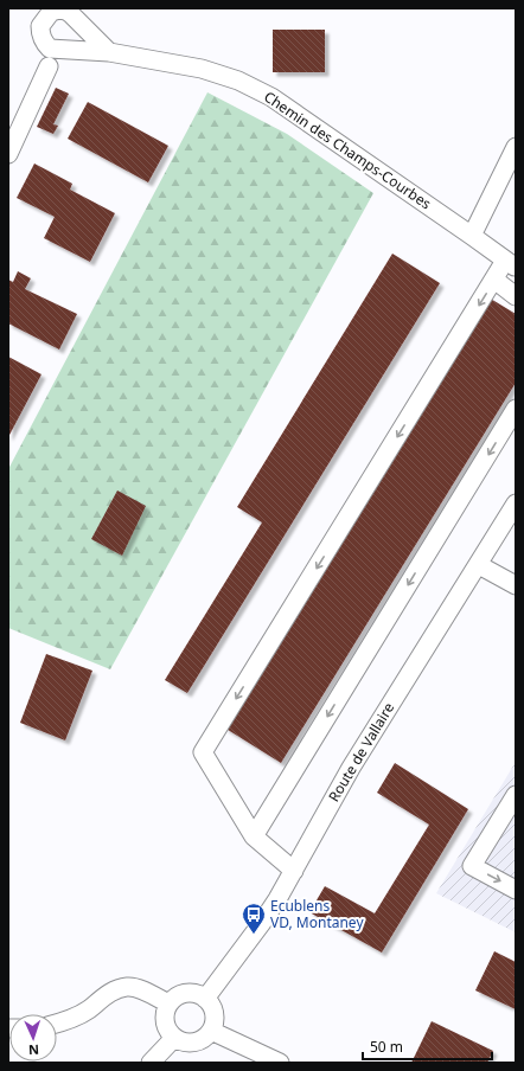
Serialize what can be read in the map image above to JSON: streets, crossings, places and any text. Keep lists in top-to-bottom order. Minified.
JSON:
{"streets":{"street":["Chemin des Champs-Courbes","Route de Vallaire"]},"places":{"bus stop":["Ecublens VD, Montaney"]},"scale_bar":"50 m","north":"bottom"}
